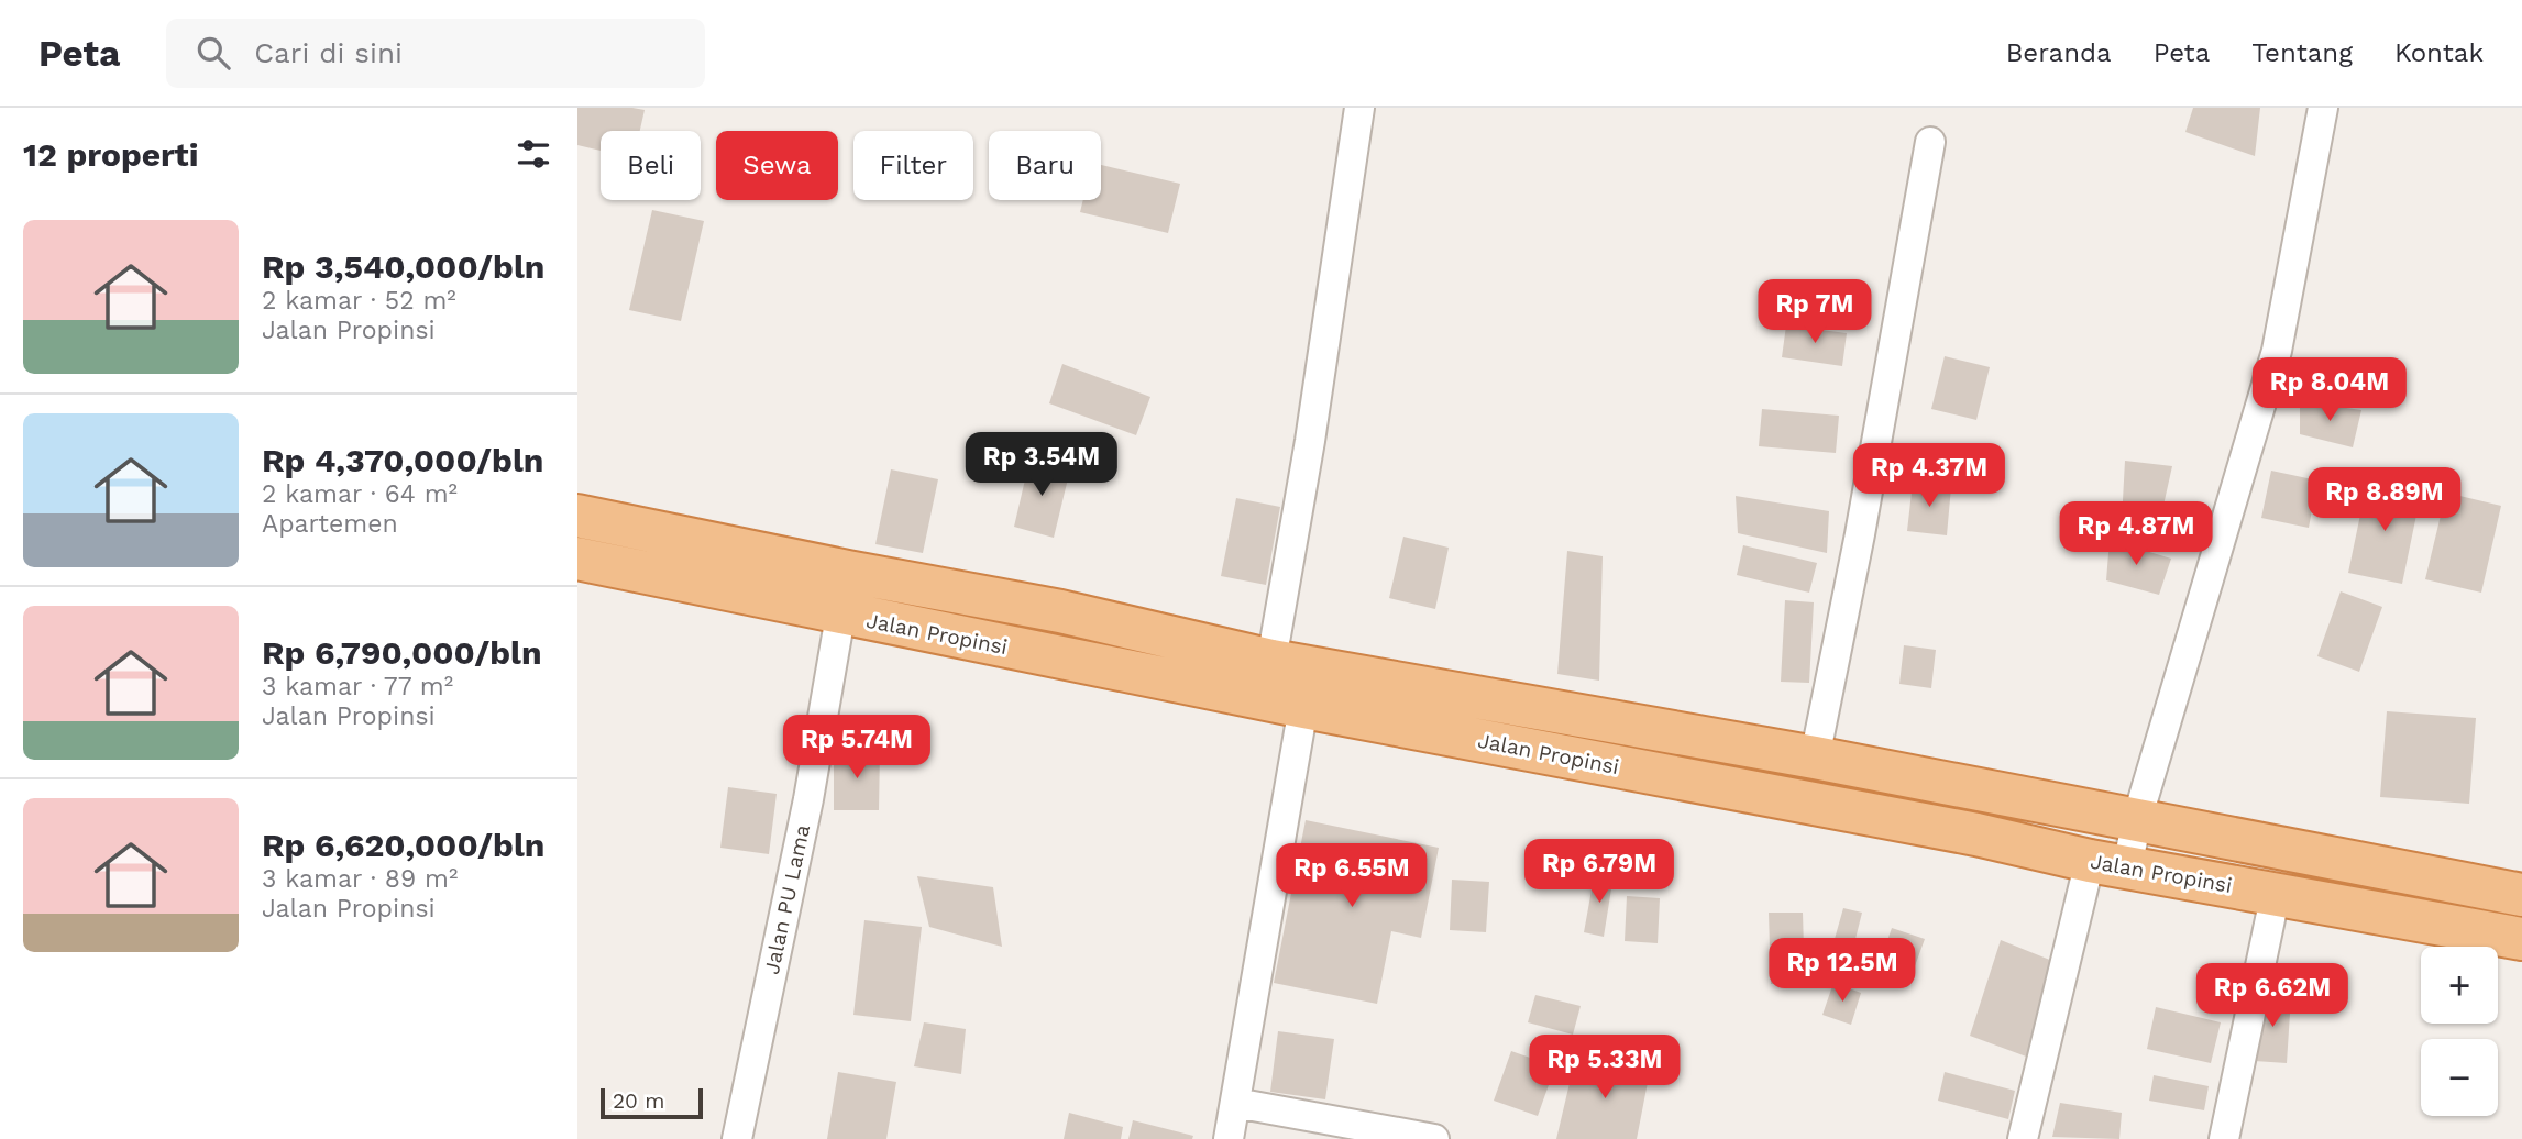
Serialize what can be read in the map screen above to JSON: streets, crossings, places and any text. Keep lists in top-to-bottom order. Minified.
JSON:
{"streets":{"highway":["Jalan Propinsi"],"street":["Jalan PU Lama"]},"crossings":[["Jalan Propinsi","Jalan PU Lama"]],"scale_bar":"20 m","page":{"header":"Peta","search":"Cari di sini","nav":["Beranda","Peta","Tentang","Kontak"],"heading":"12 properti","chip":["Beli","Sewa","Filter","Baru"],"list":[{"name":"Rp 3,540,000/bln","note":"2 kamar · 52 m² · Jalan Propinsi"},{"name":"Rp 4,370,000/bln","note":"2 kamar · 64 m² · Apartemen"},{"name":"Rp 6,790,000/bln","note":"3 kamar · 77 m² · Jalan Propinsi"},{"name":"Rp 6,620,000/bln","note":"3 kamar · 89 m² · Jalan Propinsi"}],"price":["Rp 7M","Rp 8.04M","Rp 3.54M","Rp 4.37M","Rp 8.89M","Rp 4.87M","Rp 5.74M","Rp 6.79M","Rp 6.55M","Rp 12.5M","Rp 6.62M","Rp 5.33M"],"map_buttons":["+","−"],"scale":"20 m"}}
